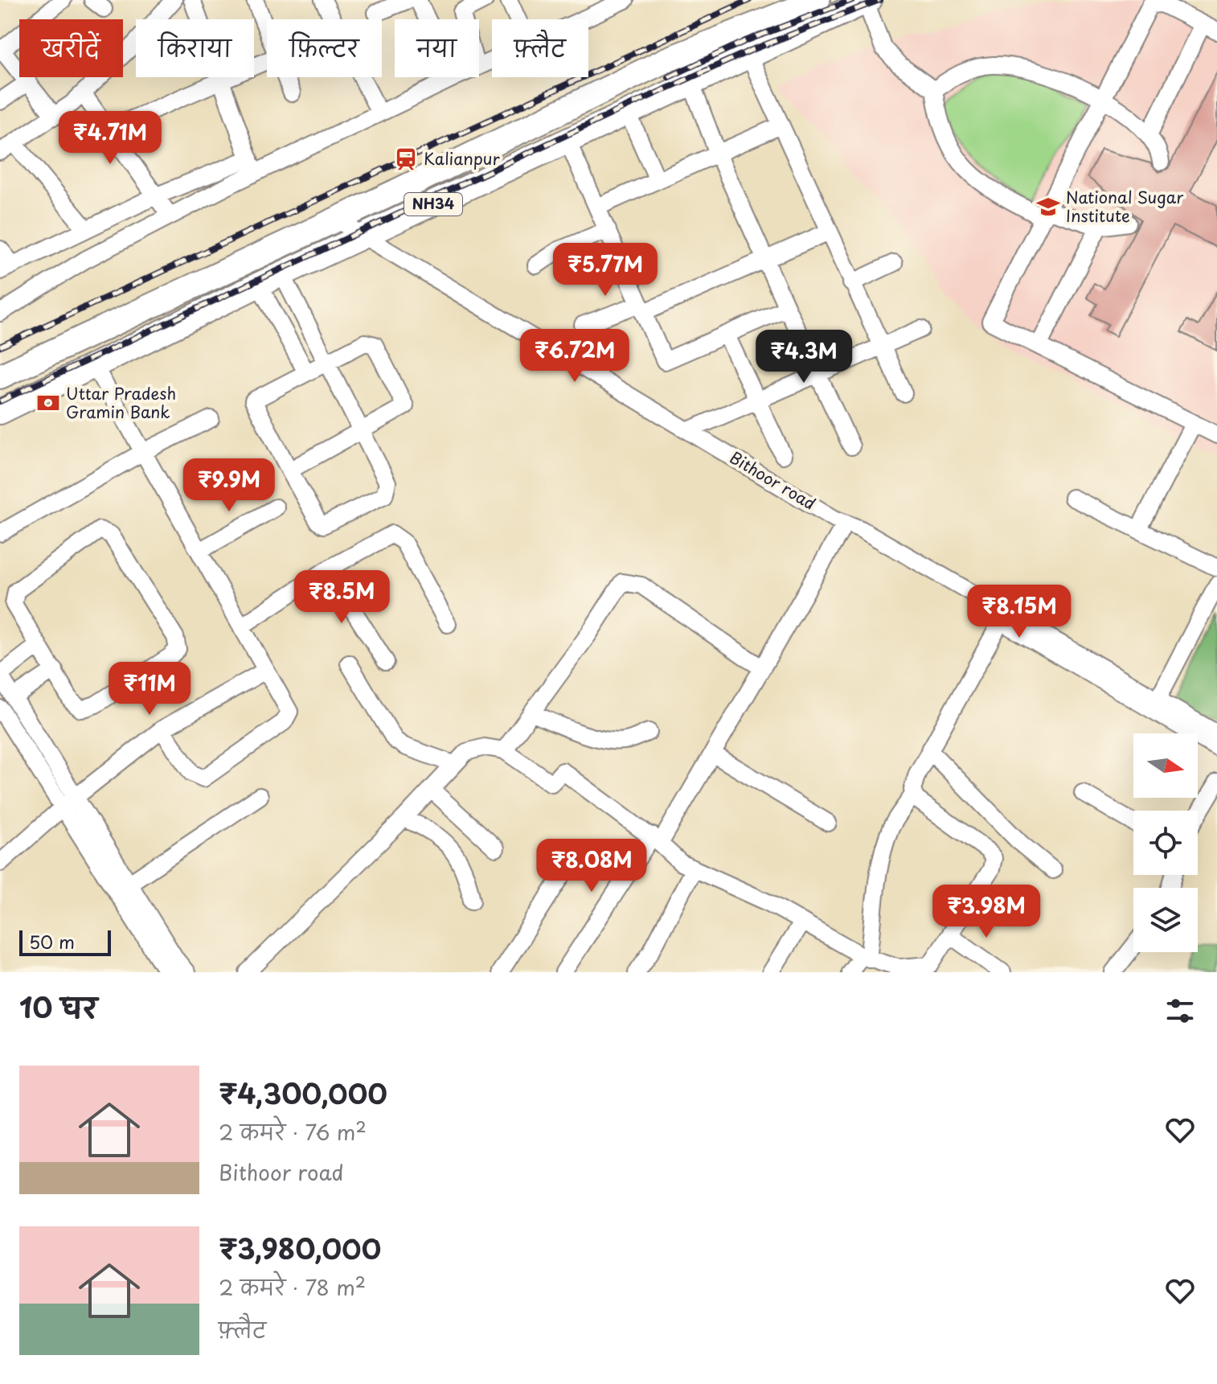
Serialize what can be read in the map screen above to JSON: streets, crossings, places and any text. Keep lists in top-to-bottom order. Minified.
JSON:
{"streets":{"highway":["NH34"],"street":["Bithoor road"]},"crossings":[["NH34","Bithoor road"]],"places":{"station":["Kalianpur"],"school or university":["National Sugar Institute"],"bank":["Uttar Pradesh Gramin Bank"]},"scale_bar":"50 m","north":"right","page":{"chip":["खरीदें","किराया","फ़िल्टर","नया","फ़्लैट"],"price":["₹4.71M","₹5.77M","₹6.72M","₹4.3M","₹9.9M","₹8.5M","₹8.15M","₹11M","₹8.08M","₹3.98M"],"scale":"50 m","heading":"10 घर","list":[{"name":"₹4,300,000","note":"2 कमरे · 76 m² · Bithoor road"},{"name":"₹3,980,000","note":"2 कमरे · 78 m² · फ़्लैट"}]}}
